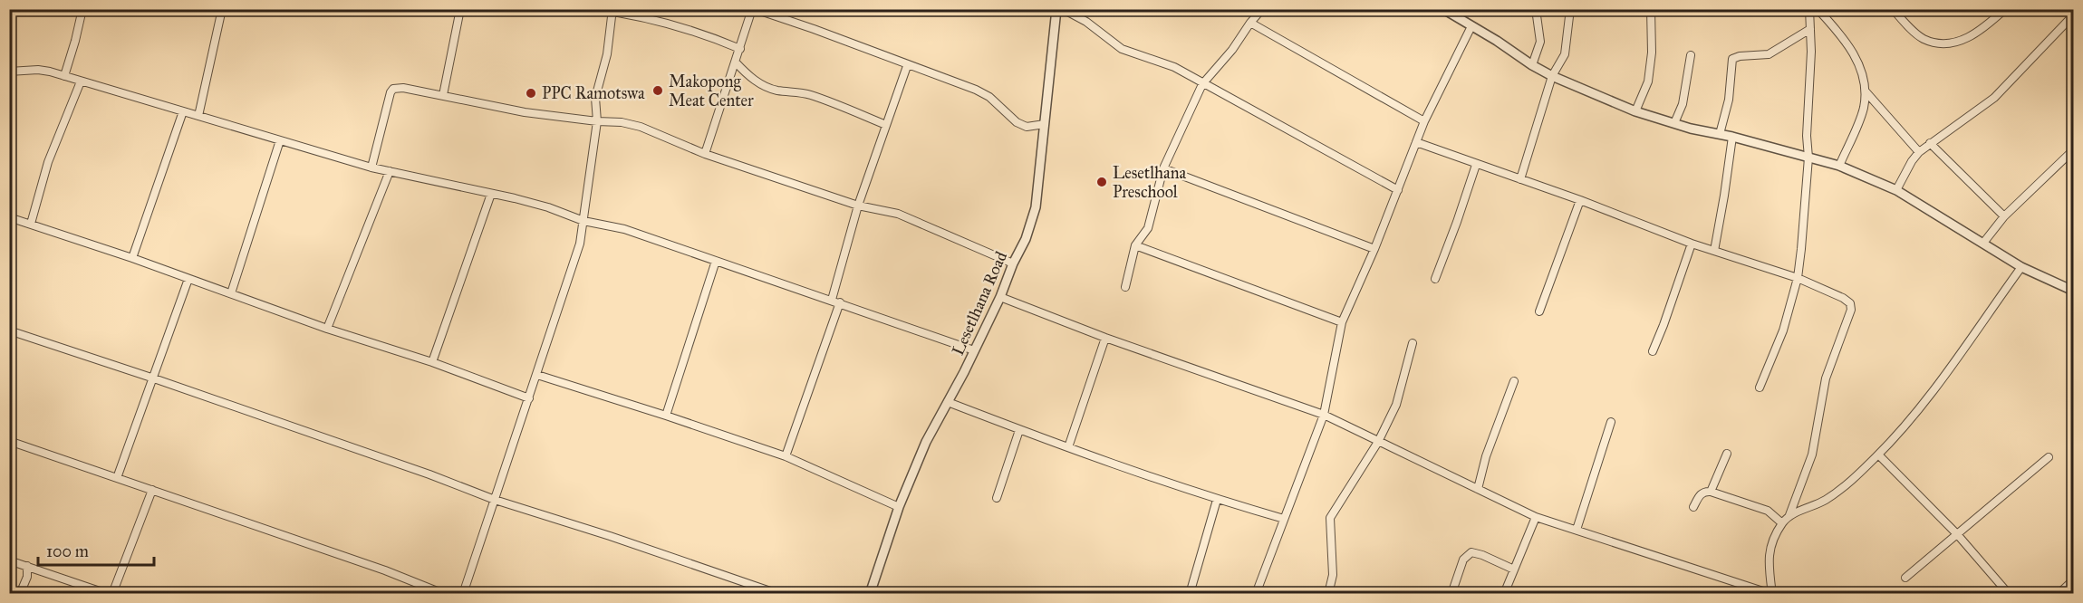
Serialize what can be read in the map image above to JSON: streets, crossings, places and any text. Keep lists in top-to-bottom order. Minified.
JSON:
{"streets":{"street":["Lesetlhana Road"]},"places":["Makopong Meat Center","PPC Ramotswa","Lesetlhana Preschool"],"scale_bar":"100 m"}
